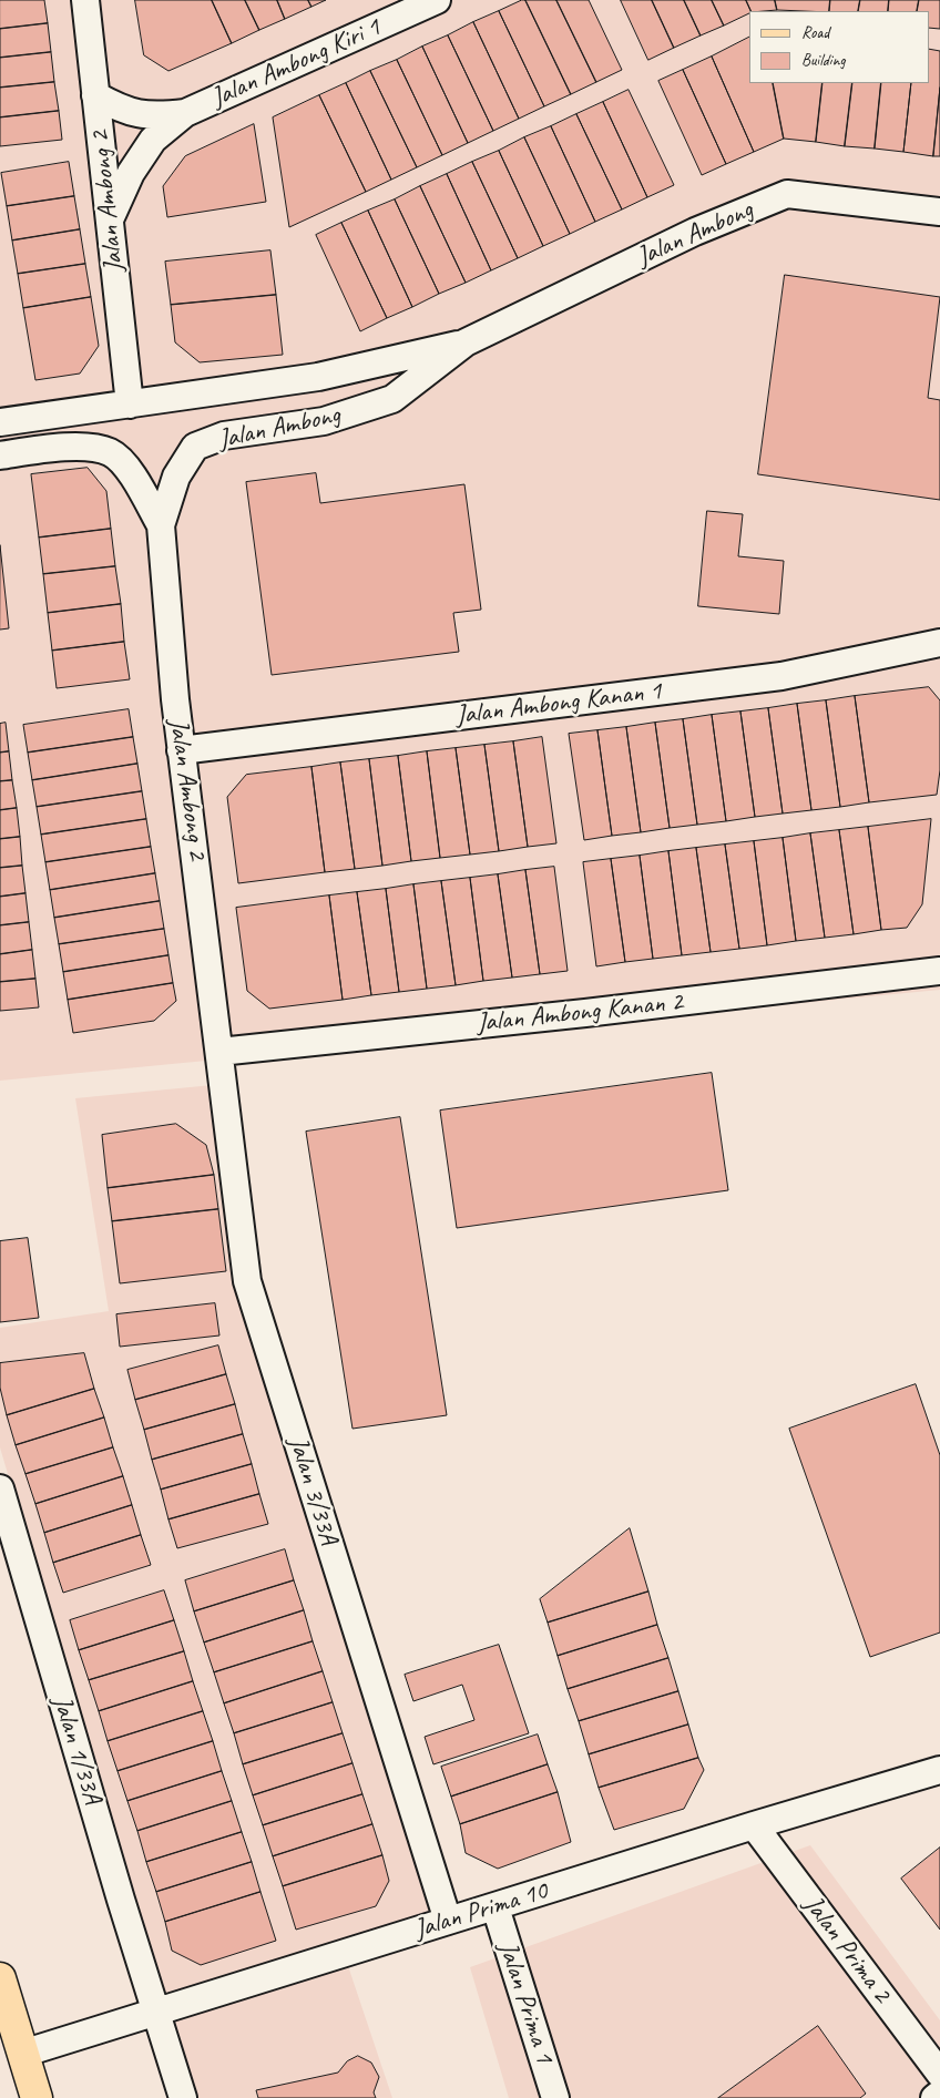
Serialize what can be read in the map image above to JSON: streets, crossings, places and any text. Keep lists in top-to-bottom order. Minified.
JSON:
{"streets":{"street":["Jalan Ambong Kiri 1","Jalan Ambong 2","Jalan Ambong","Jalan Ambong Kanan 1","Jalan Ambong Kanan 2","Jalan 3/33A","Jalan 1/33A","Jalan Prima 10","Jalan Prima 2","Jalan Prima 1"]},"crossings":[["Jalan Ambong Kiri 1","Jalan Ambong 2"],["Jalan Ambong 2","Jalan Ambong"],["Jalan Ambong 2","Jalan Ambong Kanan 1"],["Jalan Ambong 2","Jalan Ambong Kanan 2"],["Jalan Ambong 2","Jalan 3/33A"],["Jalan Ambong Kanan 2","Jalan 3/33A"],["Jalan 3/33A","Jalan Prima 10"],["Jalan 1/33A","Jalan Prima 10"],["Jalan Prima 10","Jalan Prima 2"],["Jalan Prima 10","Jalan Prima 1"]],"legend":["Road","Building"]}
